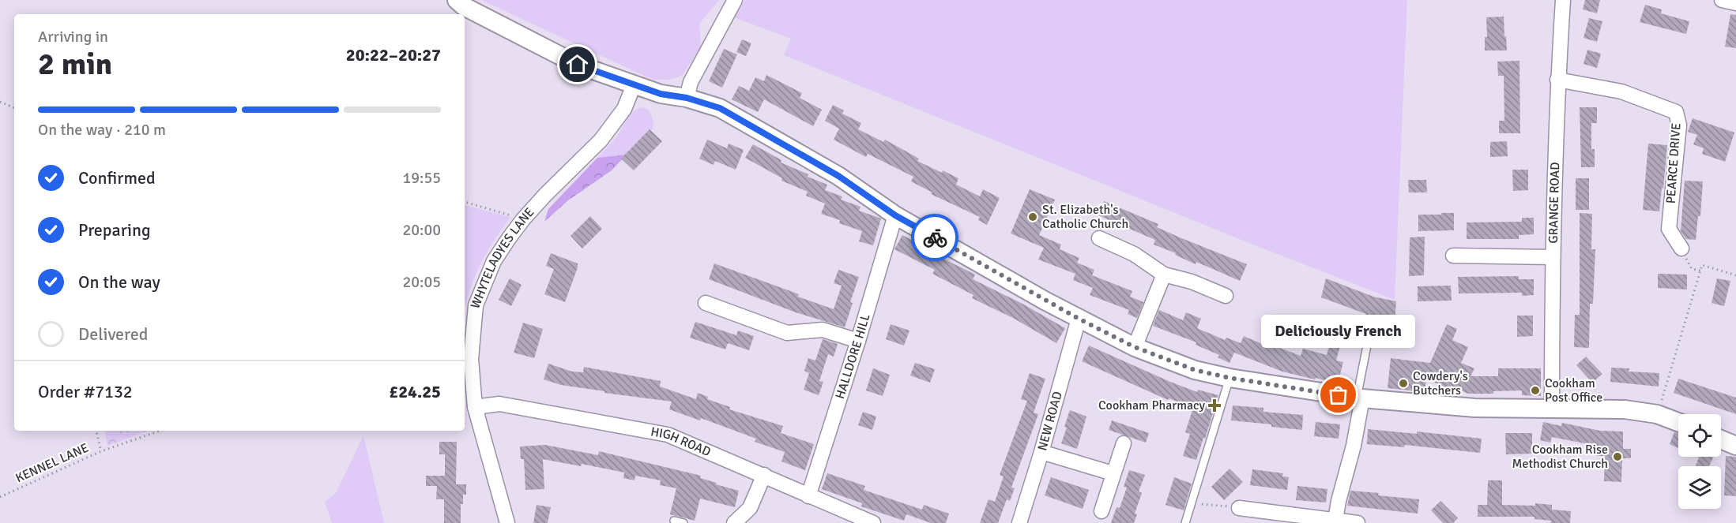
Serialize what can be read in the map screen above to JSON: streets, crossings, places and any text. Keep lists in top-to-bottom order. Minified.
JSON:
{"streets":{"street":["PEARCE DRIVE","GRANGE ROAD","WHYTELADYES LANE","HALLDORE HILL","NEW ROAD","HIGH ROAD"],"path":["KENNEL LANE"]},"crossings":[["PEARCE DRIVE","GRANGE ROAD"],["WHYTELADYES LANE","HIGH ROAD"],["HALLDORE HILL","HIGH ROAD"]],"places":{"other":["St. Elizabeth's Catholic Church","Cowdery's Butchers","Cookham Post Office","Deliciously French","Cookham Rise Methodist Church"],"health":["Cookham Pharmacy"]},"page":{"heading":["2 min","Arriving in","20:22–20:27"],"panel":["Order #7132","£24.25"],"bar":"On the way · 210 m","list":[["Confirmed","19:55"],["Preparing","20:00"],["On the way","20:05"],"Delivered"],"bubble":"Deliciously French"}}
